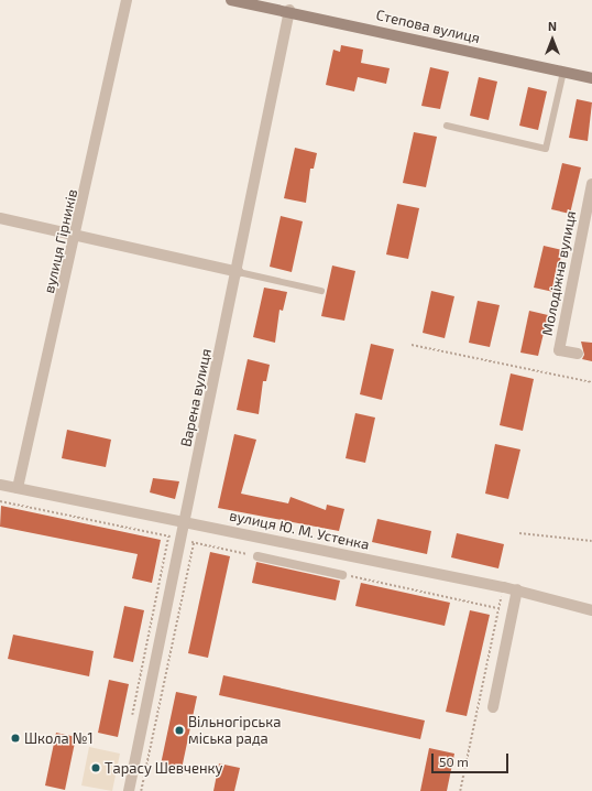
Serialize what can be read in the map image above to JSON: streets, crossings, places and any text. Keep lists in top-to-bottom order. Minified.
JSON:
{"streets":{"main road":["Степова вулиця"],"street":["вулиця Гірників","Молодіжна вулиця","Варена вулиця","вулиця Ю. М. Устенка"]},"crossings":[["Степова вулиця","Варена вулиця"],["вулиця Гірників","вулиця Ю. М. Устенка"],["Варена вулиця","вулиця Ю. М. Устенка"]],"places":["Вільногірська міська рада","Школа №1","Тарасу Шевченку"],"scale_bar":"50 m","north":"top"}
